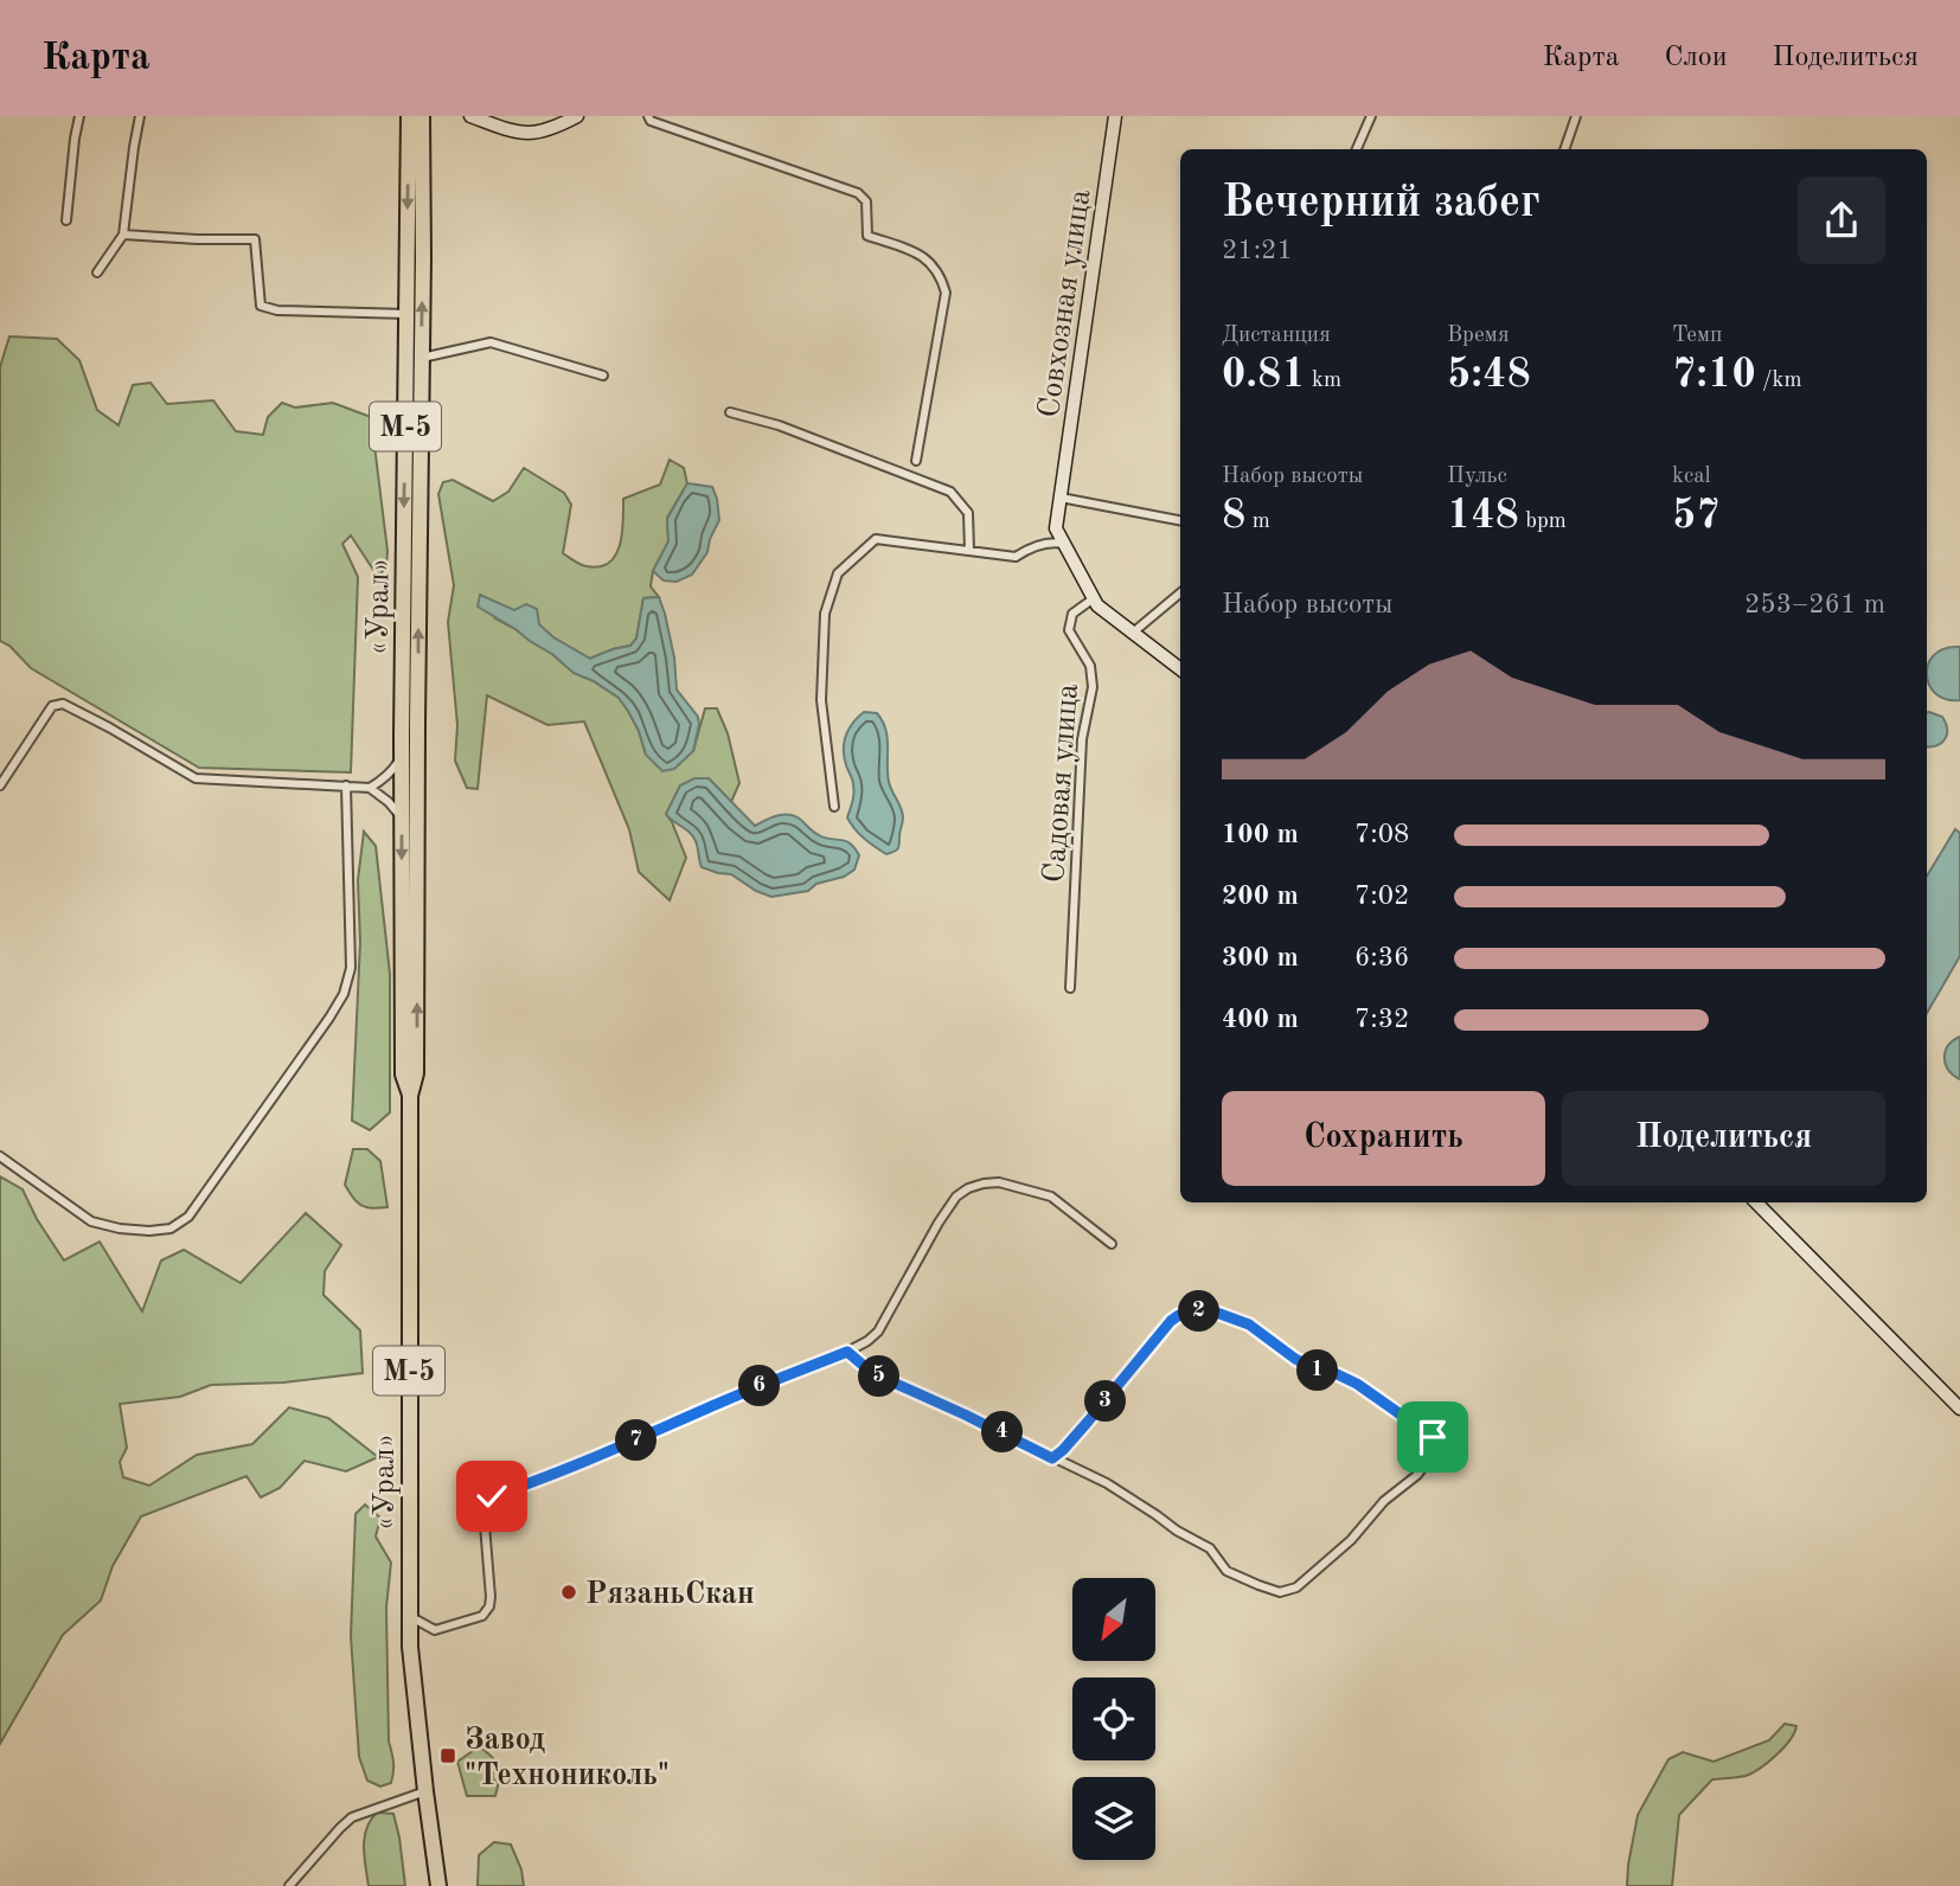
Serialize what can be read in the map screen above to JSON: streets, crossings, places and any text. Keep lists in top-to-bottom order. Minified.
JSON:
{"streets":{"highway":["М-5","«Урал»"],"street":["Совхозная улица","Садовая улица"]},"places":{"other":["РязаньСкан"],"transit":["Завод \"Технониколь\""]},"north":"bottom left","page":{"header":"Карта","nav":["Карта","Слои","Поделиться"],"heading":["Вечерний забег","21:21"],"stats":[["Дистанция","0.81 km"],["Время","5:48"],["Темп","7:10 /km"],["Набор высоты","8 m"],["Пульс","148 bpm"],["kcal","57"]],"chart":["Набор высоты","253–261 m"],"list":[{"name":"100 m","note":"7:08"},{"name":"200 m","note":"7:02"},{"name":"300 m","note":"6:36"},{"name":"400 m","note":"7:32"}],"buttons":["Сохранить","Поделиться"],"pins":["2","1","5","6","3","4","7"]}}
